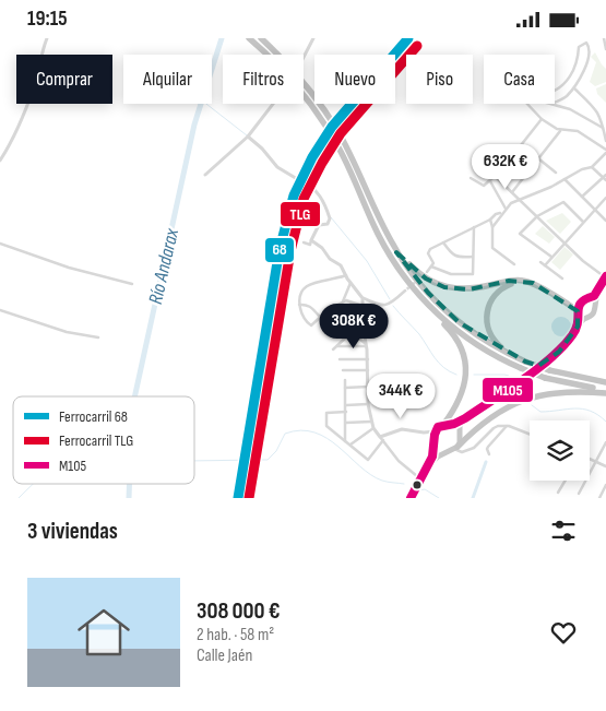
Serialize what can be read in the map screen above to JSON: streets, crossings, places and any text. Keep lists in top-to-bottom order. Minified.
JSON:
{"water":["Río Andarax"],"lines":["rail line 68","rail line TLG","transit line M105"],"legend":["Ferrocarril 68","Ferrocarril TLG","M105"],"page":{"status":"19:15","chip":["Comprar","Alquilar","Filtros","Nuevo","Piso","Casa"],"price":["632K €","308K €","344K €"],"heading":"3 viviendas","list":[{"name":"308 000 €","note":"2 hab. · 58 m² · Calle Jaén"}]}}
